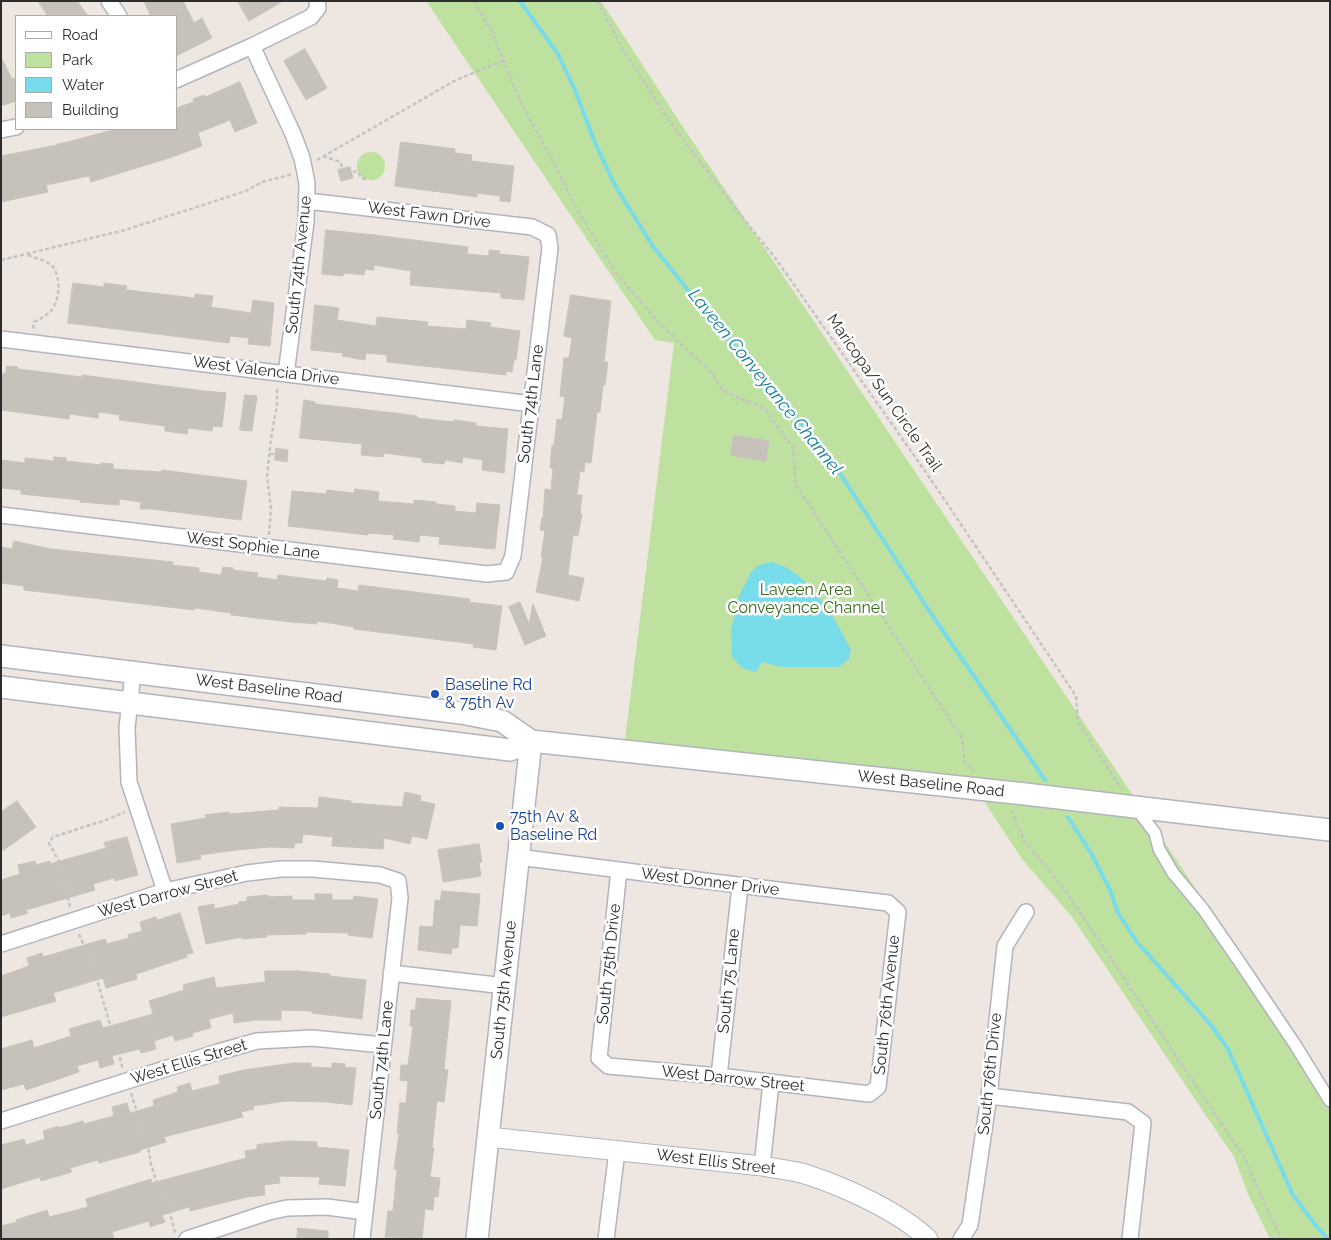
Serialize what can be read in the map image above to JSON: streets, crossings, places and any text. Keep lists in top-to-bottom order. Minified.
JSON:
{"streets":{"main road":["West Baseline Road","South 75th Avenue"],"street":["West Fawn Drive","South 74th Avenue","West Valencia Drive","South 74th Lane","West Sophie Lane","West Donner Drive","West Darrow Street","South 75th Drive","South 75 Lane","South 76th Avenue","West Ellis Street","South 76th Drive"],"path":["Maricopa/Sun Circle Trail"]},"crossings":[["West Fawn Drive","South 74th Avenue"],["West Fawn Drive","South 74th Lane"],["South 74th Avenue","West Valencia Drive"],["West Valencia Drive","South 74th Lane"],["Maricopa/Sun Circle Trail","West Baseline Road"],["South 74th Lane","West Sophie Lane"],["South 74th Lane","West Darrow Street"],["South 74th Lane","West Ellis Street"],["West Baseline Road","South 75th Avenue"],["West Donner Drive","South 75th Drive"],["West Donner Drive","South 75 Lane"],["West Donner Drive","South 75th Avenue"],["West Donner Drive","South 76th Avenue"],["West Darrow Street","South 75th Drive"],["West Darrow Street","South 75 Lane"],["West Darrow Street","South 76th Avenue"],["South 75th Avenue","West Ellis Street"]],"water":["Laveen Conveyance Channel"],"parks":["Laveen Area Conveyance Channel"],"places":["Baseline Rd & 75th Av","75th Av & Baseline Rd"],"legend":["Road","Park","Water","Building"]}
